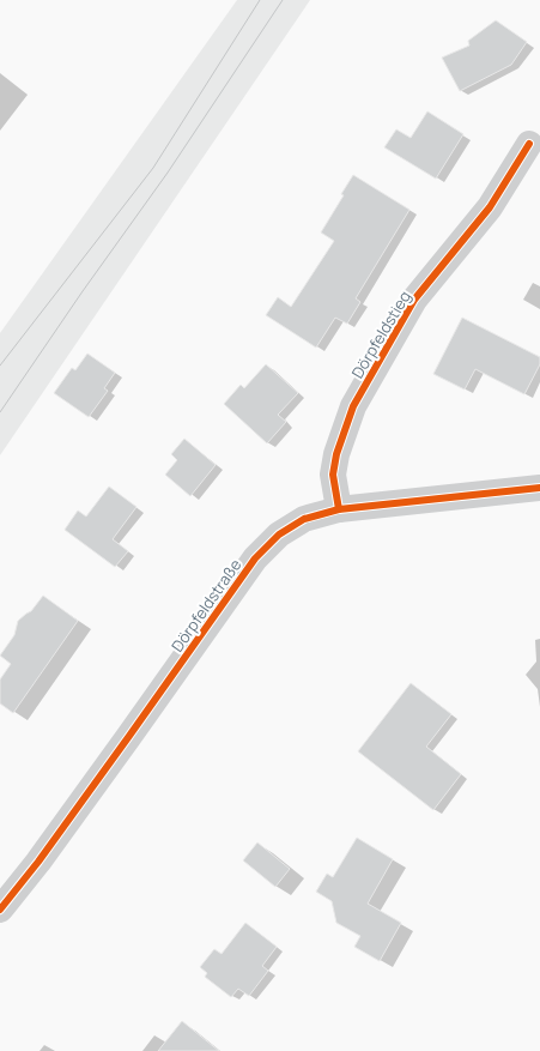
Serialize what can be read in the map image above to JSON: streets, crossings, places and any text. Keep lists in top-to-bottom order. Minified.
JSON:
{"streets":{"street":["Dörpfeldstieg","Dörpfeldstraße"]},"crossings":[["Dörpfeldstieg","Dörpfeldstraße"]]}
